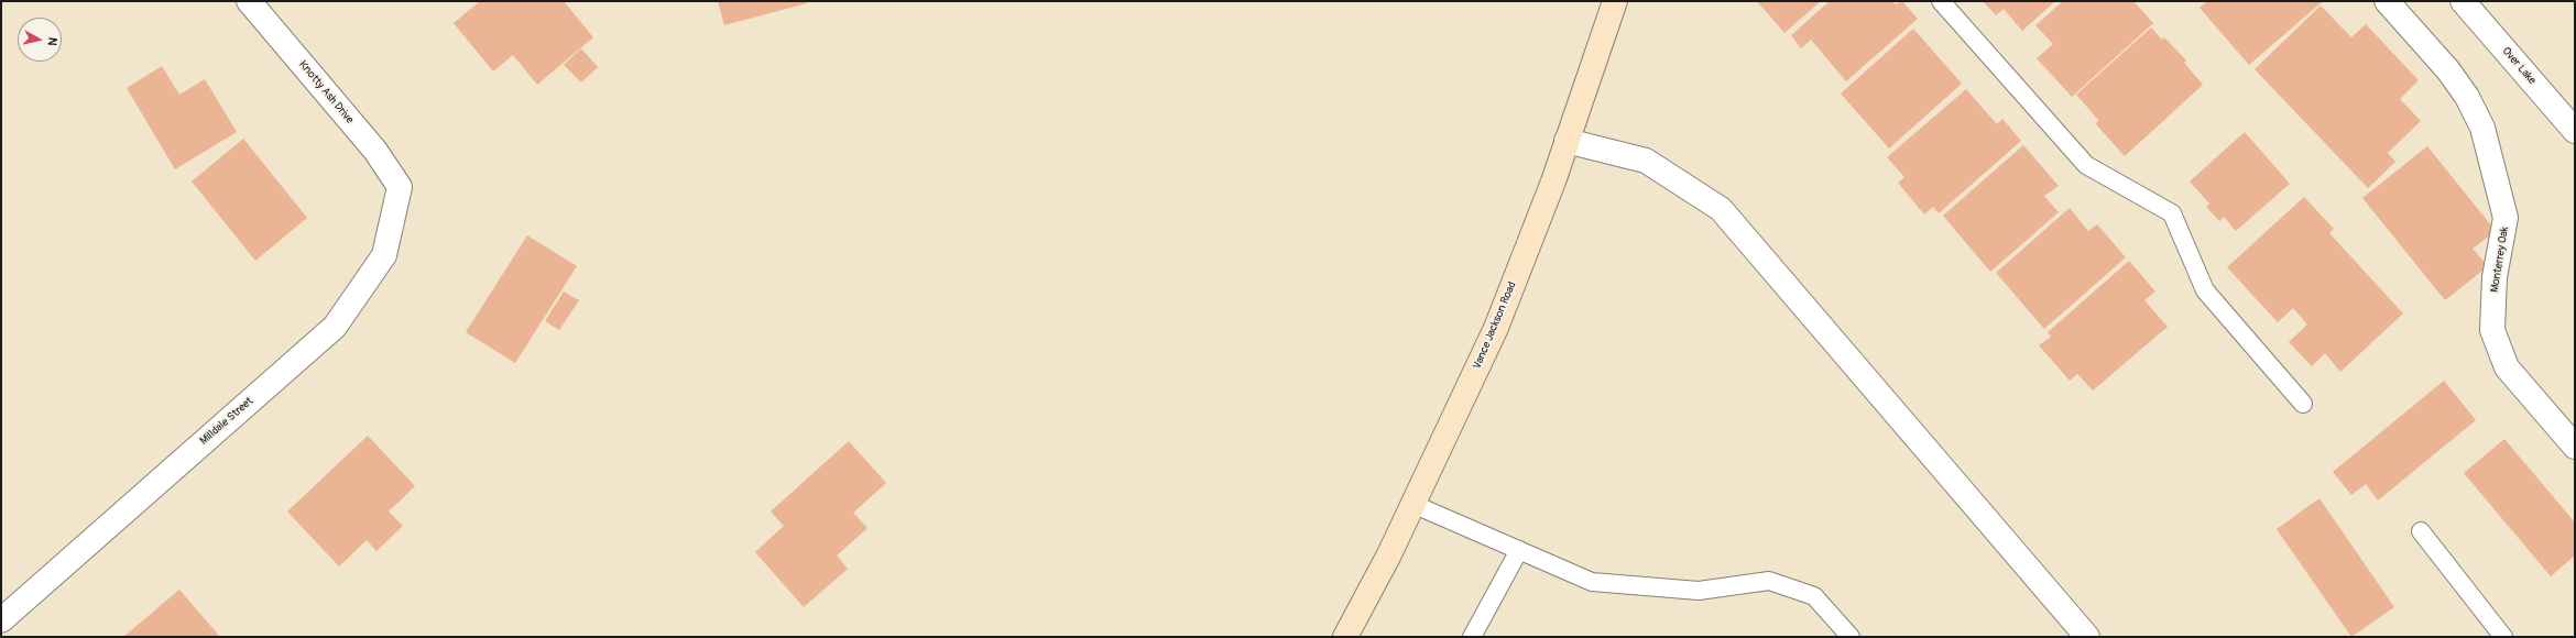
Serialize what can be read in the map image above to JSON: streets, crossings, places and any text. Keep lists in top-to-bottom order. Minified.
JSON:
{"streets":{"main road":["Vance Jackson Road"],"street":["Over Lake","Knotty Ash Drive","Monterrey Oak","Milldale Street"]},"crossings":[["Knotty Ash Drive","Milldale Street"]],"north":"right"}
